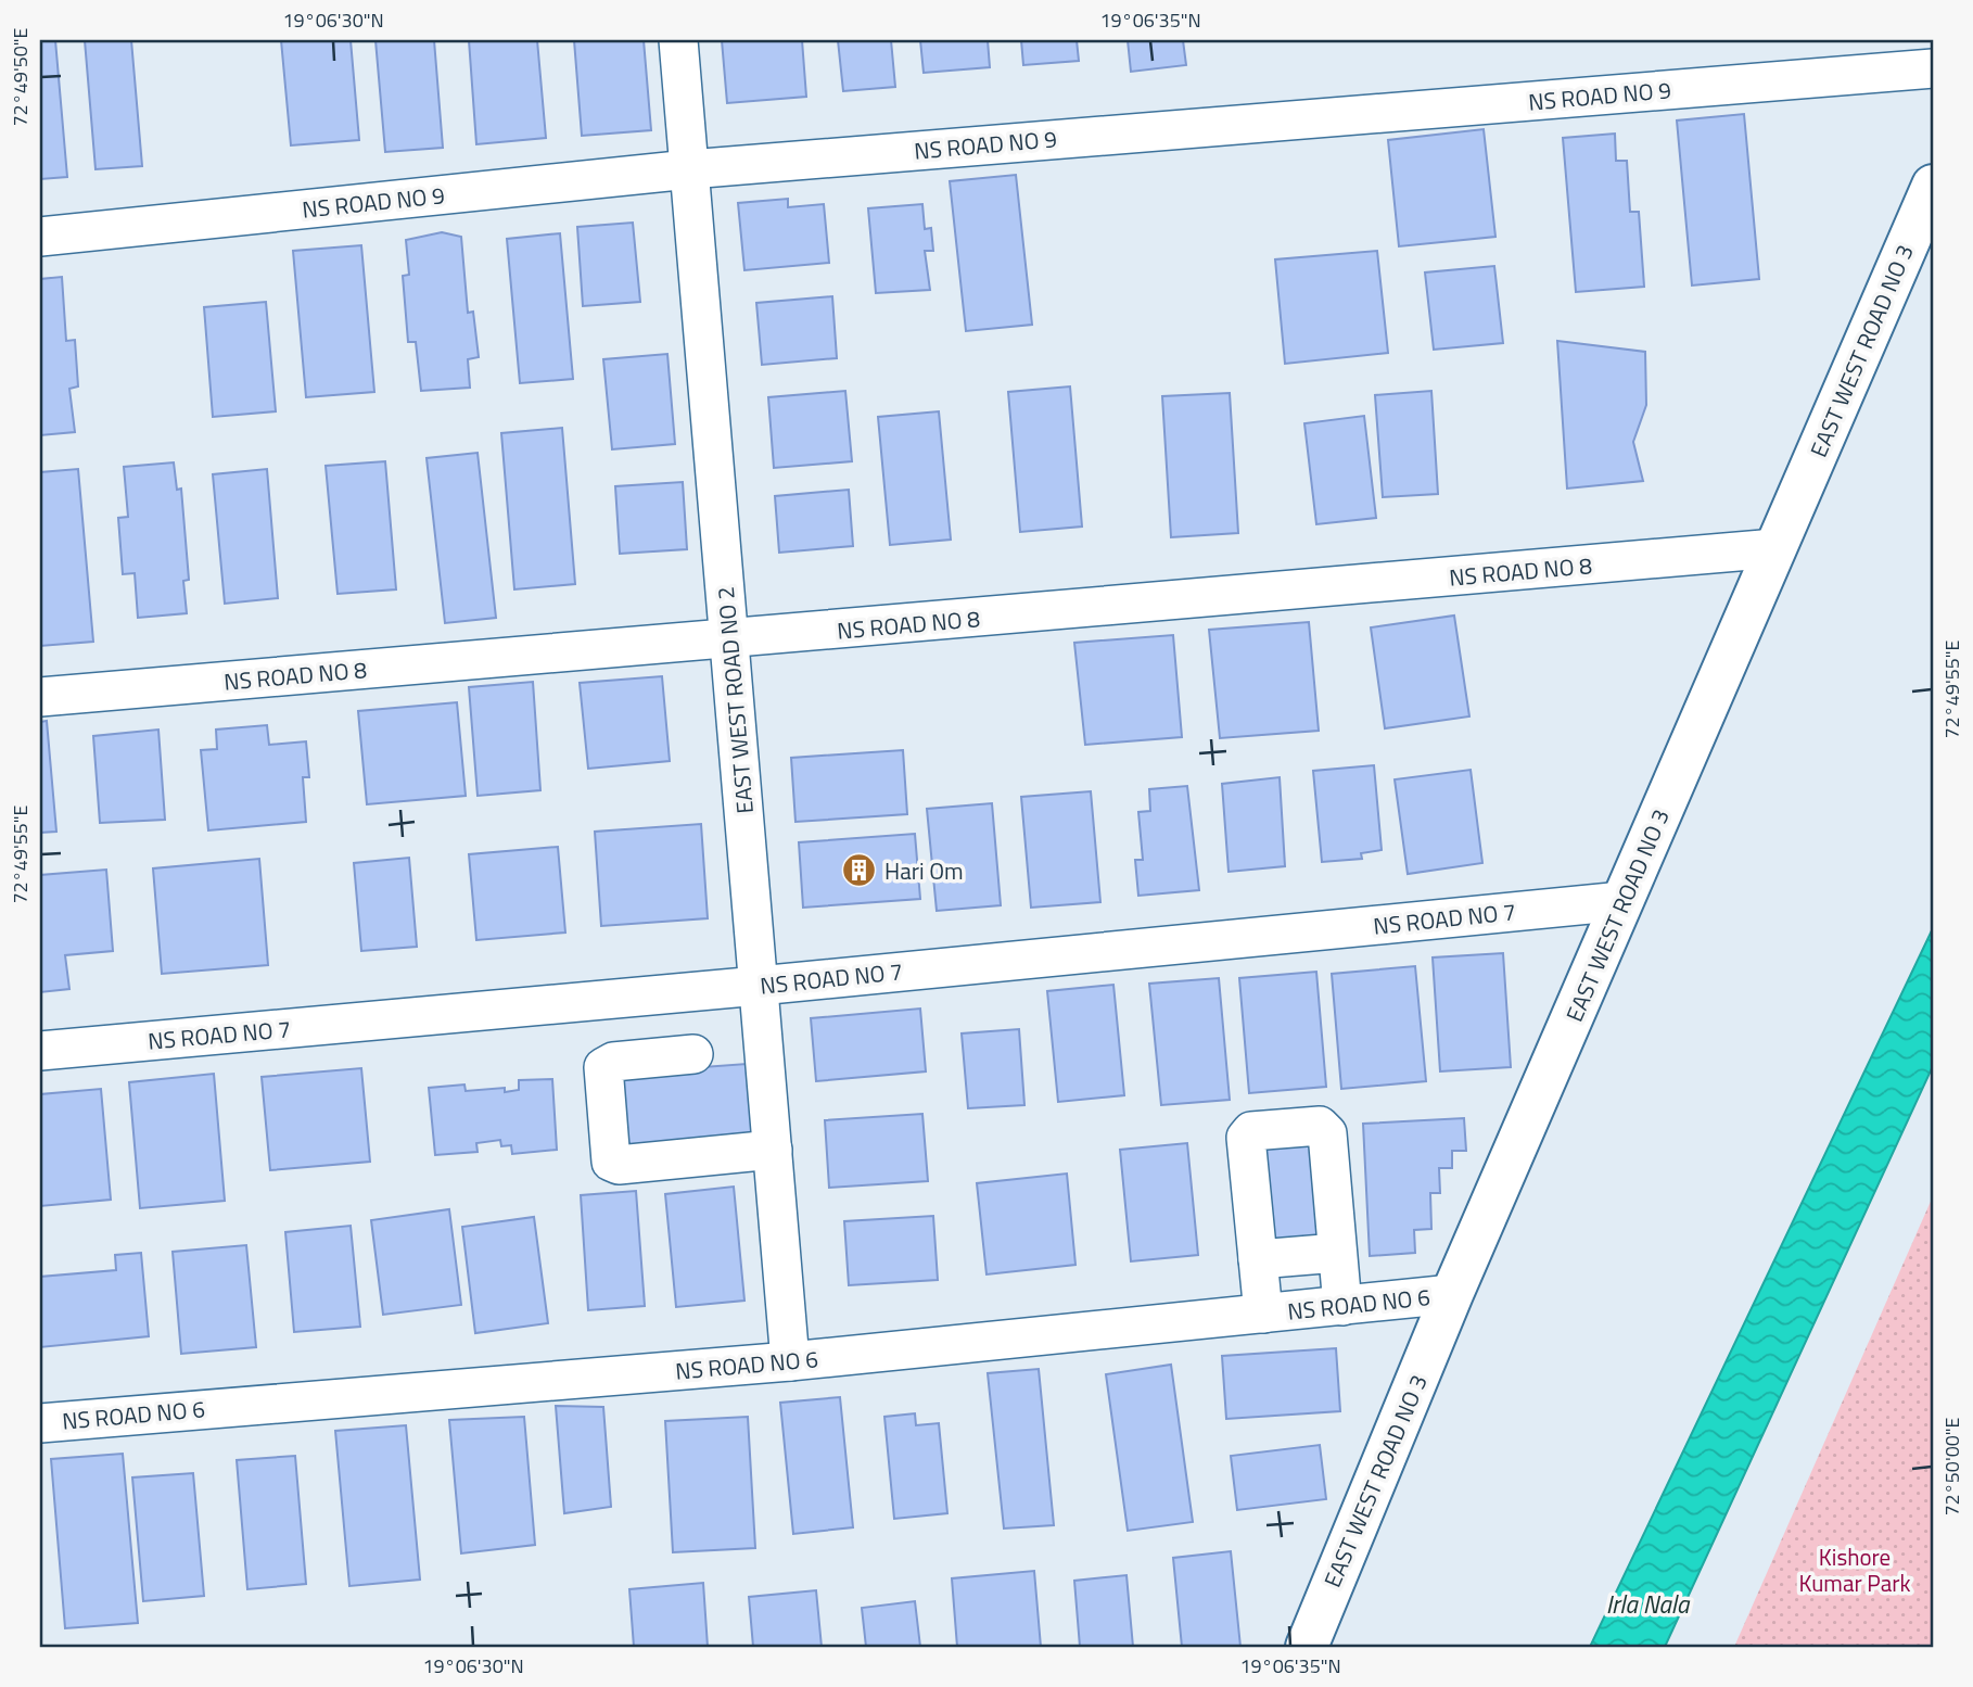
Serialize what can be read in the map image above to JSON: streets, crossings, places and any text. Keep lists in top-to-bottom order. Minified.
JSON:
{"streets":{"street":["NS ROAD NO 9","EAST WEST ROAD NO 3","NS ROAD NO 8","EAST WEST ROAD NO 2","NS ROAD NO 7","NS ROAD NO 6"]},"crossings":[["NS ROAD NO 9","EAST WEST ROAD NO 2"],["EAST WEST ROAD NO 3","NS ROAD NO 8"],["EAST WEST ROAD NO 3","NS ROAD NO 7"],["EAST WEST ROAD NO 3","NS ROAD NO 6"],["NS ROAD NO 8","EAST WEST ROAD NO 2"],["EAST WEST ROAD NO 2","NS ROAD NO 7"],["EAST WEST ROAD NO 2","NS ROAD NO 6"]],"water":["Irla Nala"],"parks":["Kishore Kumar Park"],"places":{"building":["Hari Om"]},"coordinates":["19°06'30\"N","19°06'35\"N","72°49'50\"E","72°49'55\"E","72°50'00\"E"]}
